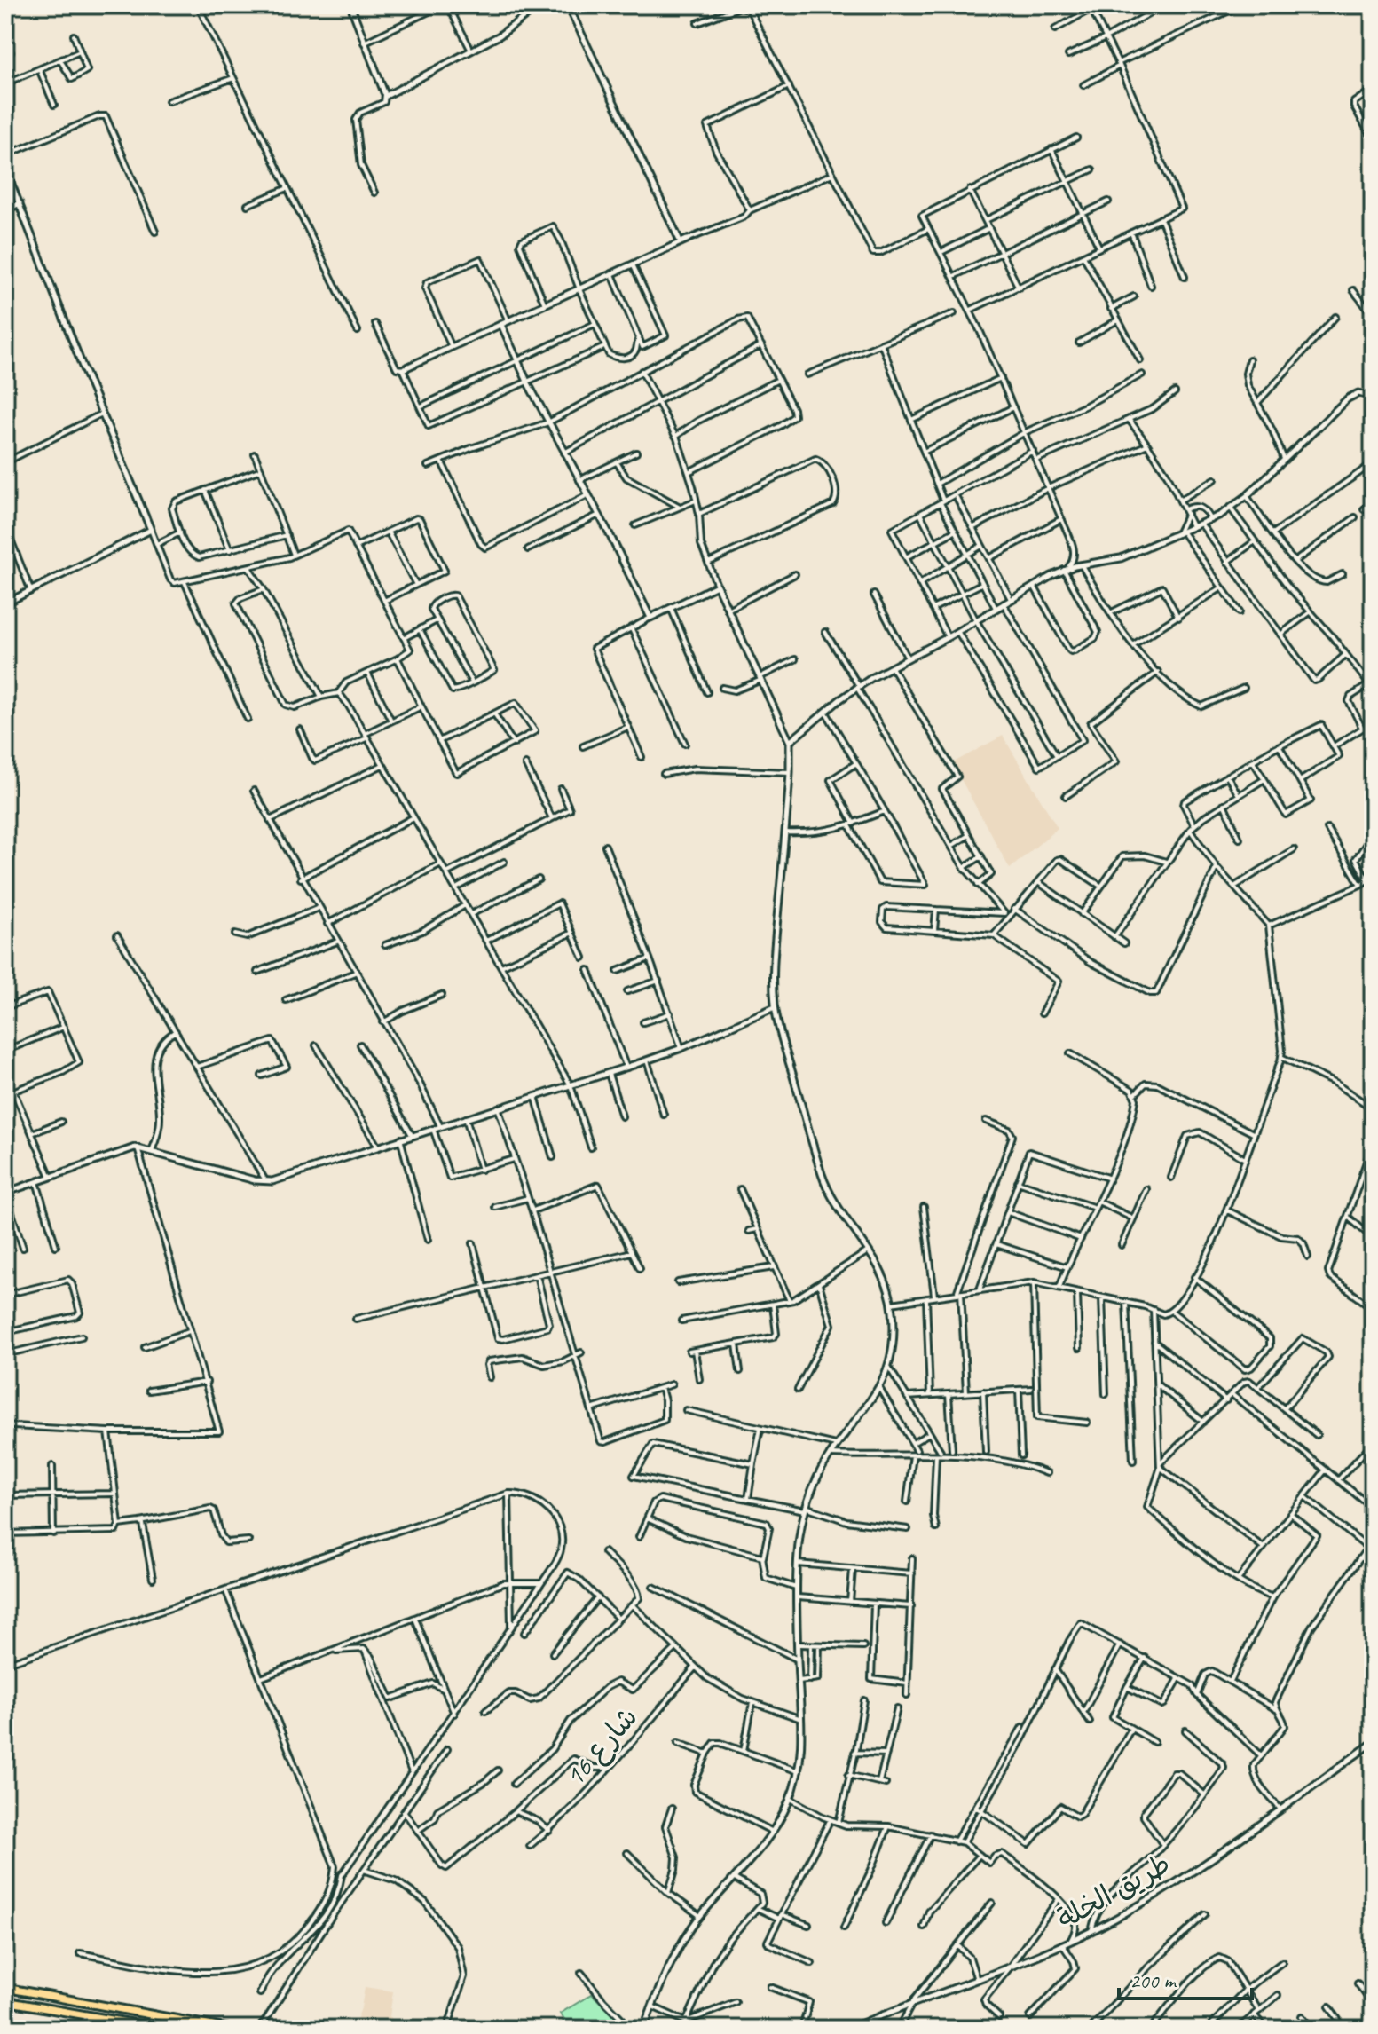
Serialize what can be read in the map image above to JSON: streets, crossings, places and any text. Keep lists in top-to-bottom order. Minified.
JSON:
{"streets":{"street":["شارع 16","طريق الخلة"]},"scale_bar":"200 m"}
